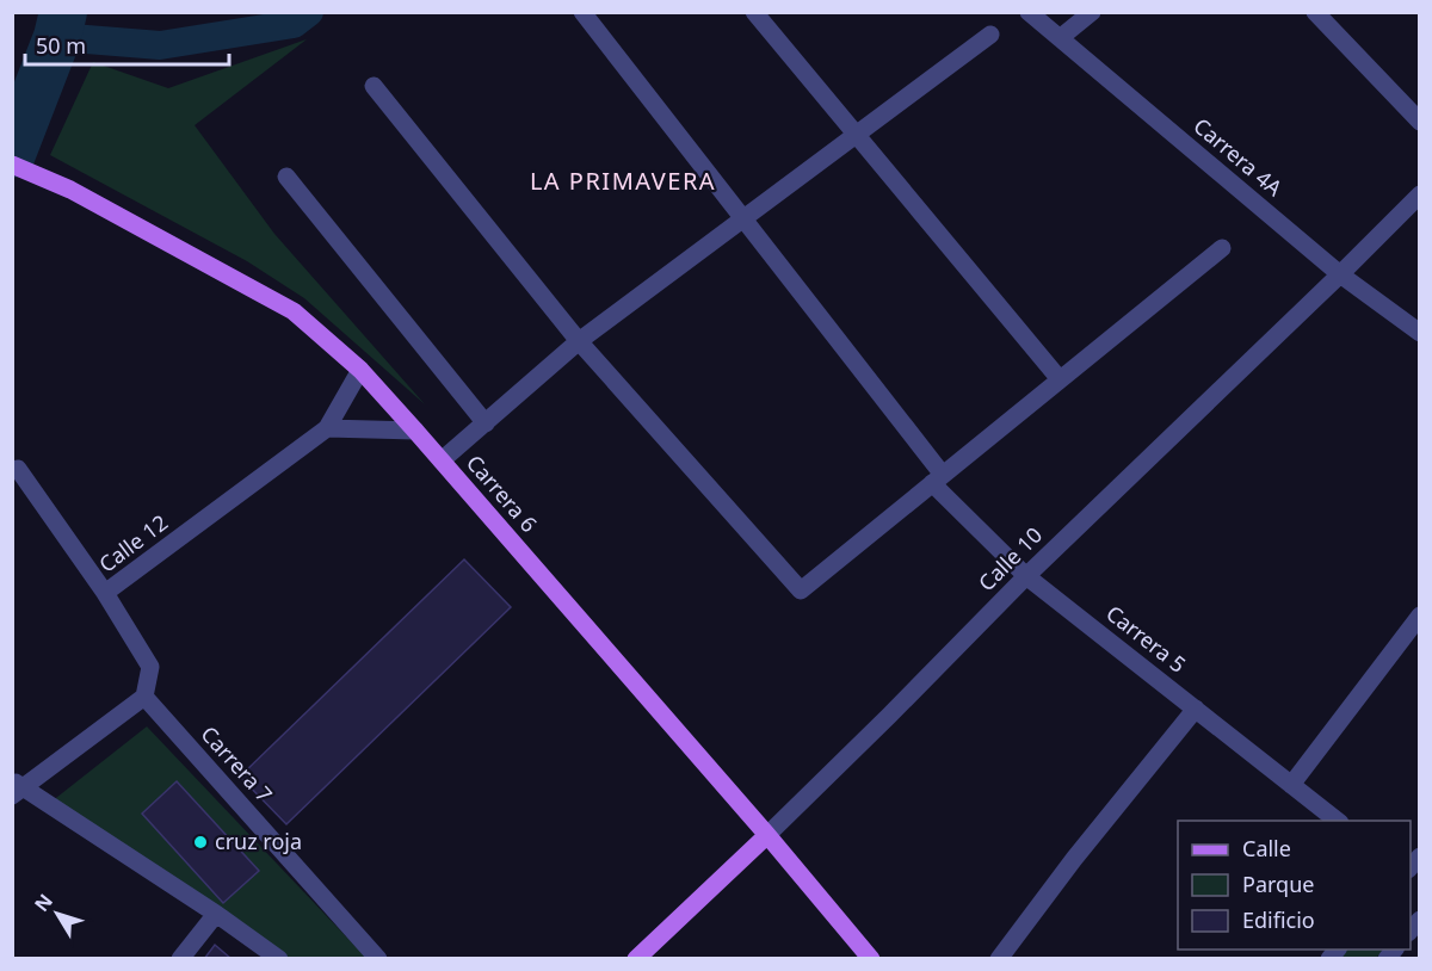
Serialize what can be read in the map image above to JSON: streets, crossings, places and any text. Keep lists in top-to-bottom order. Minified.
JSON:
{"streets":{"main road":["Carrera 6","Calle 10"],"street":["Carrera 4A","Calle 12","Carrera 5","Carrera 7"]},"crossings":[["Carrera 4A","Calle 10"],["Carrera 6","Calle 12"],["Carrera 6","Calle 10"],["Calle 12","Carrera 7"],["Calle 10","Carrera 5"]],"districts":["LA PRIMAVERA"],"places":["cruz roja"],"legend":["Calle","Parque","Edificio"],"scale_bar":"50 m","north":"top left"}
